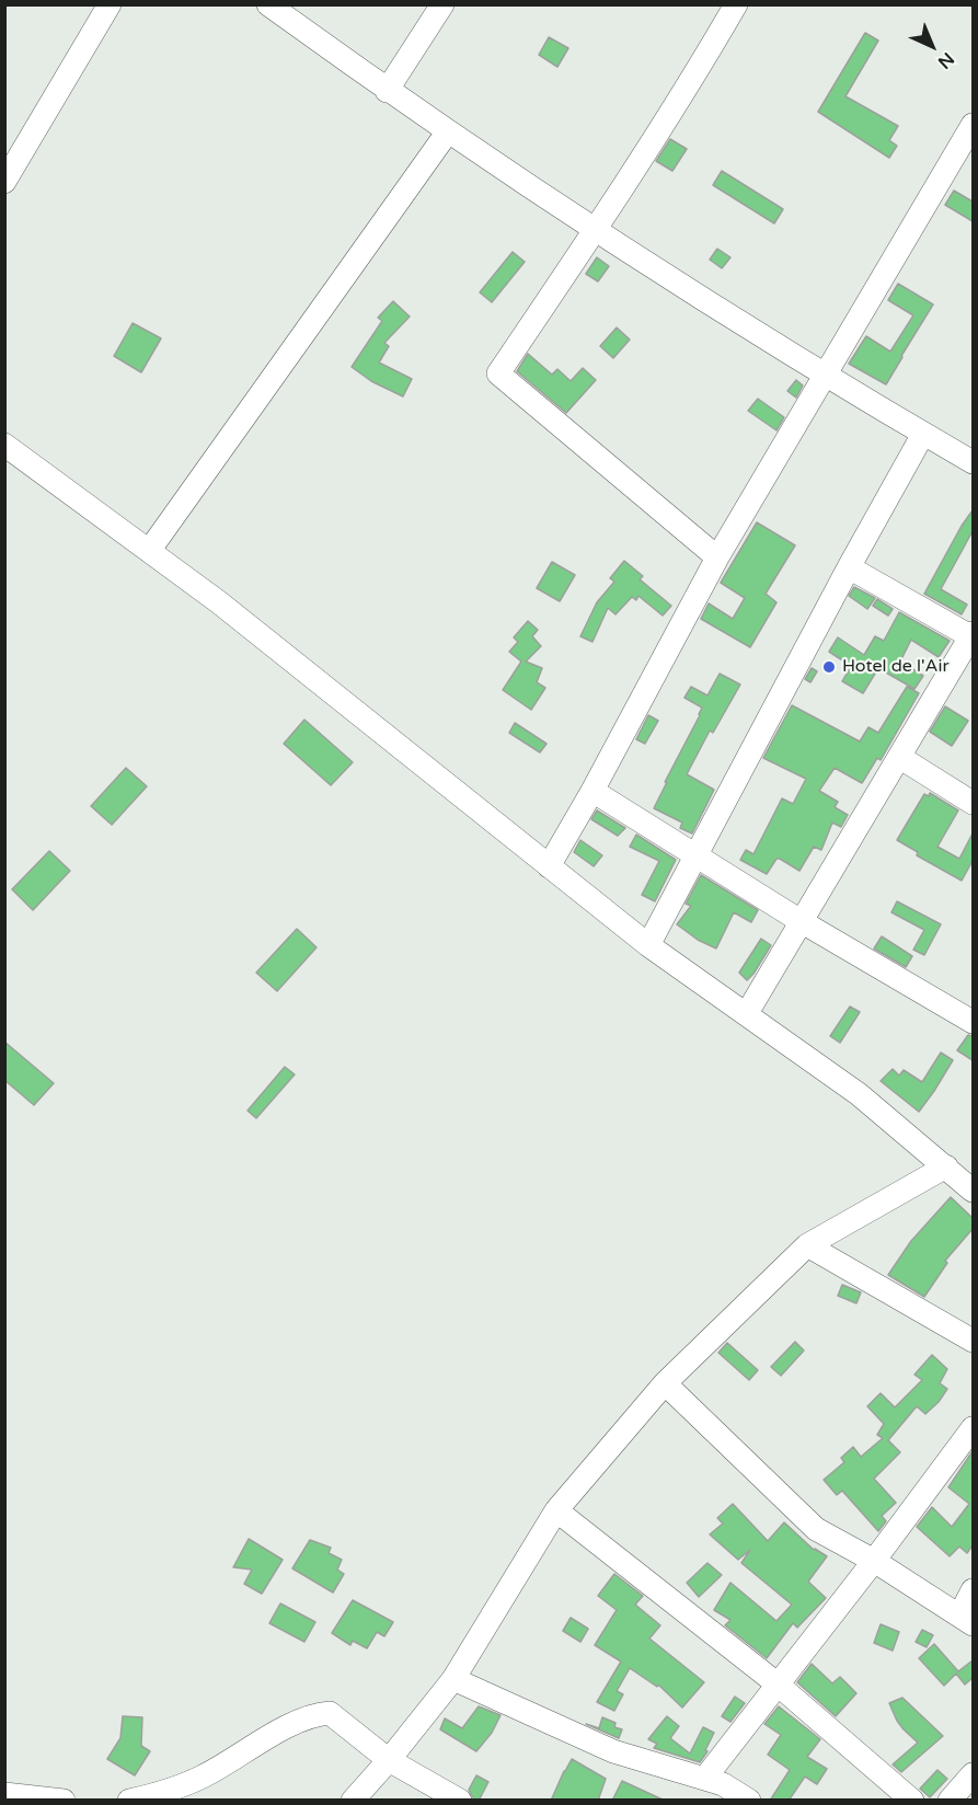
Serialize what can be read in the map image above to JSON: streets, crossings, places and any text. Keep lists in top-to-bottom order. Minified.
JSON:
{"places":["Hotel de l'Air"],"north":"bottom right"}
